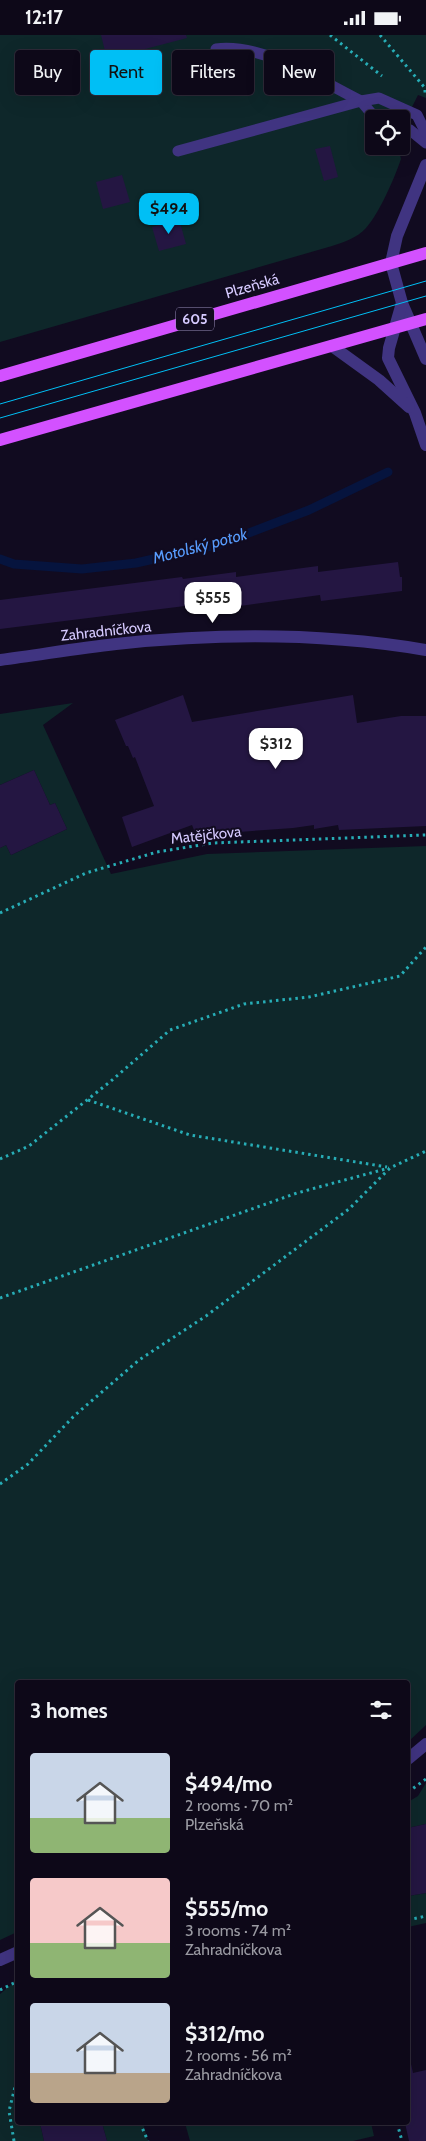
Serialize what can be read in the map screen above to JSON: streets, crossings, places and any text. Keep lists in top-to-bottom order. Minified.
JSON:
{"streets":{"main road":["Plzeňská","605"],"street":["Zahradníčkova"],"path":["Matějčkova"]},"water":["Motolský potok"],"page":{"status":"12:17","chip":["Buy","Rent","Filters","New"],"price":["$494","$555","$312"],"heading":"3 homes","list":[{"name":"$494/mo","note":"2 rooms · 70 m² · Plzeňská"},{"name":"$555/mo","note":"3 rooms · 74 m² · Zahradníčkova"},{"name":"$312/mo","note":"2 rooms · 56 m² · Zahradníčkova"}]}}
